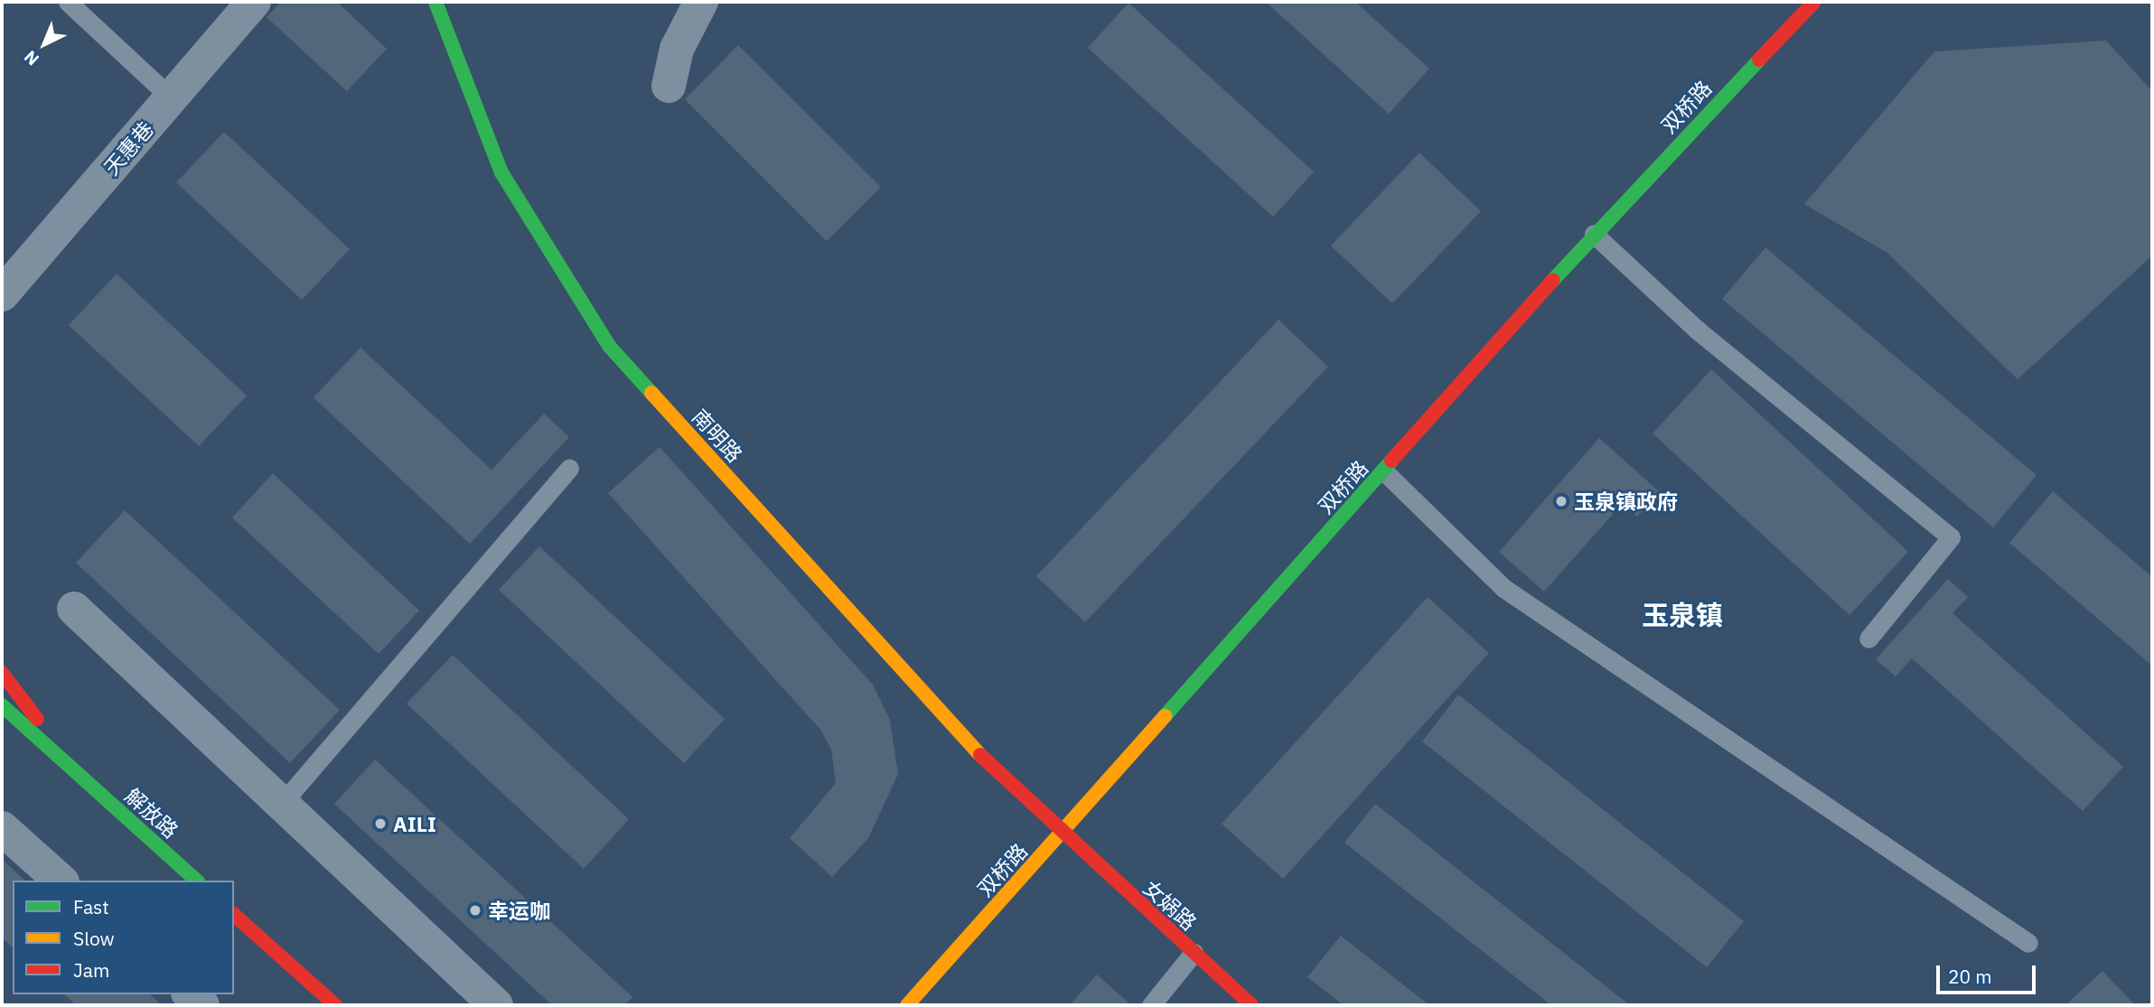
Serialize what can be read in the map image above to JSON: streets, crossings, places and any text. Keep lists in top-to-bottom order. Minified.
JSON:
{"streets":{"main road":["双桥路","南明路","解放路","女娲路"],"street":["天惠巷"]},"crossings":[["双桥路","南明路"],["双桥路","女娲路"],["南明路","女娲路"]],"districts":["玉泉镇"],"places":["玉泉镇政府","AILI","幸运咖"],"legend":["Fast","Slow","Jam"],"scale_bar":"20 m","north":"bottom left"}
